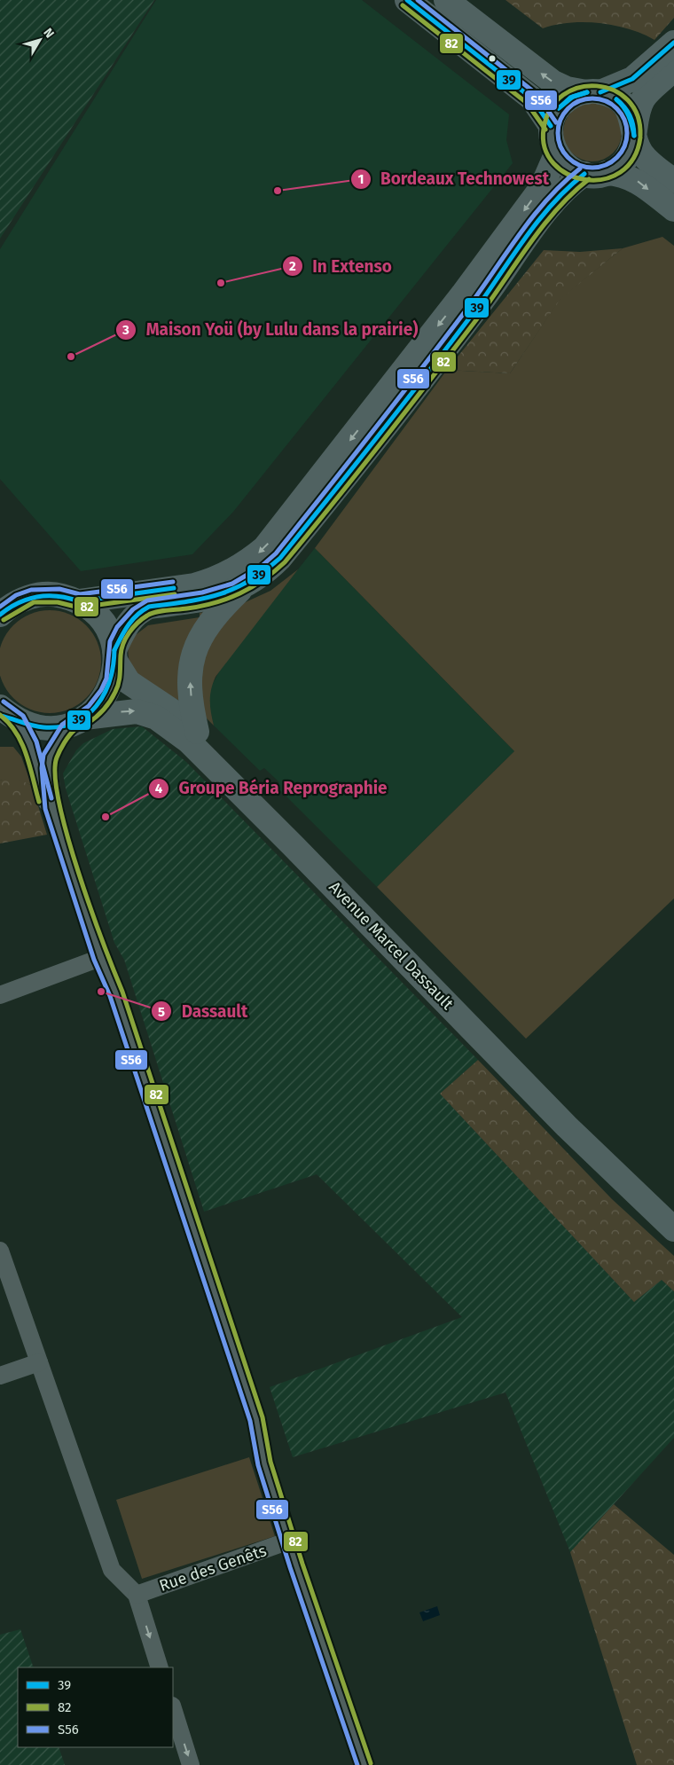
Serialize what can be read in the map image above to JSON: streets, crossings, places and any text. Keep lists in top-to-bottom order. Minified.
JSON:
{"streets":{"main road":["Avenue Marcel Dassault"],"street":["Rue des Genêts"]},"places":["Bordeaux Technowest","In Extenso","Maison Yoü (by Lulu dans la prairie)","Groupe Béria Reprographie","Dassault"],"lines":["transit line 39","transit line S56","transit line 82"],"legend":["39","82","S56"],"north":"top right"}
